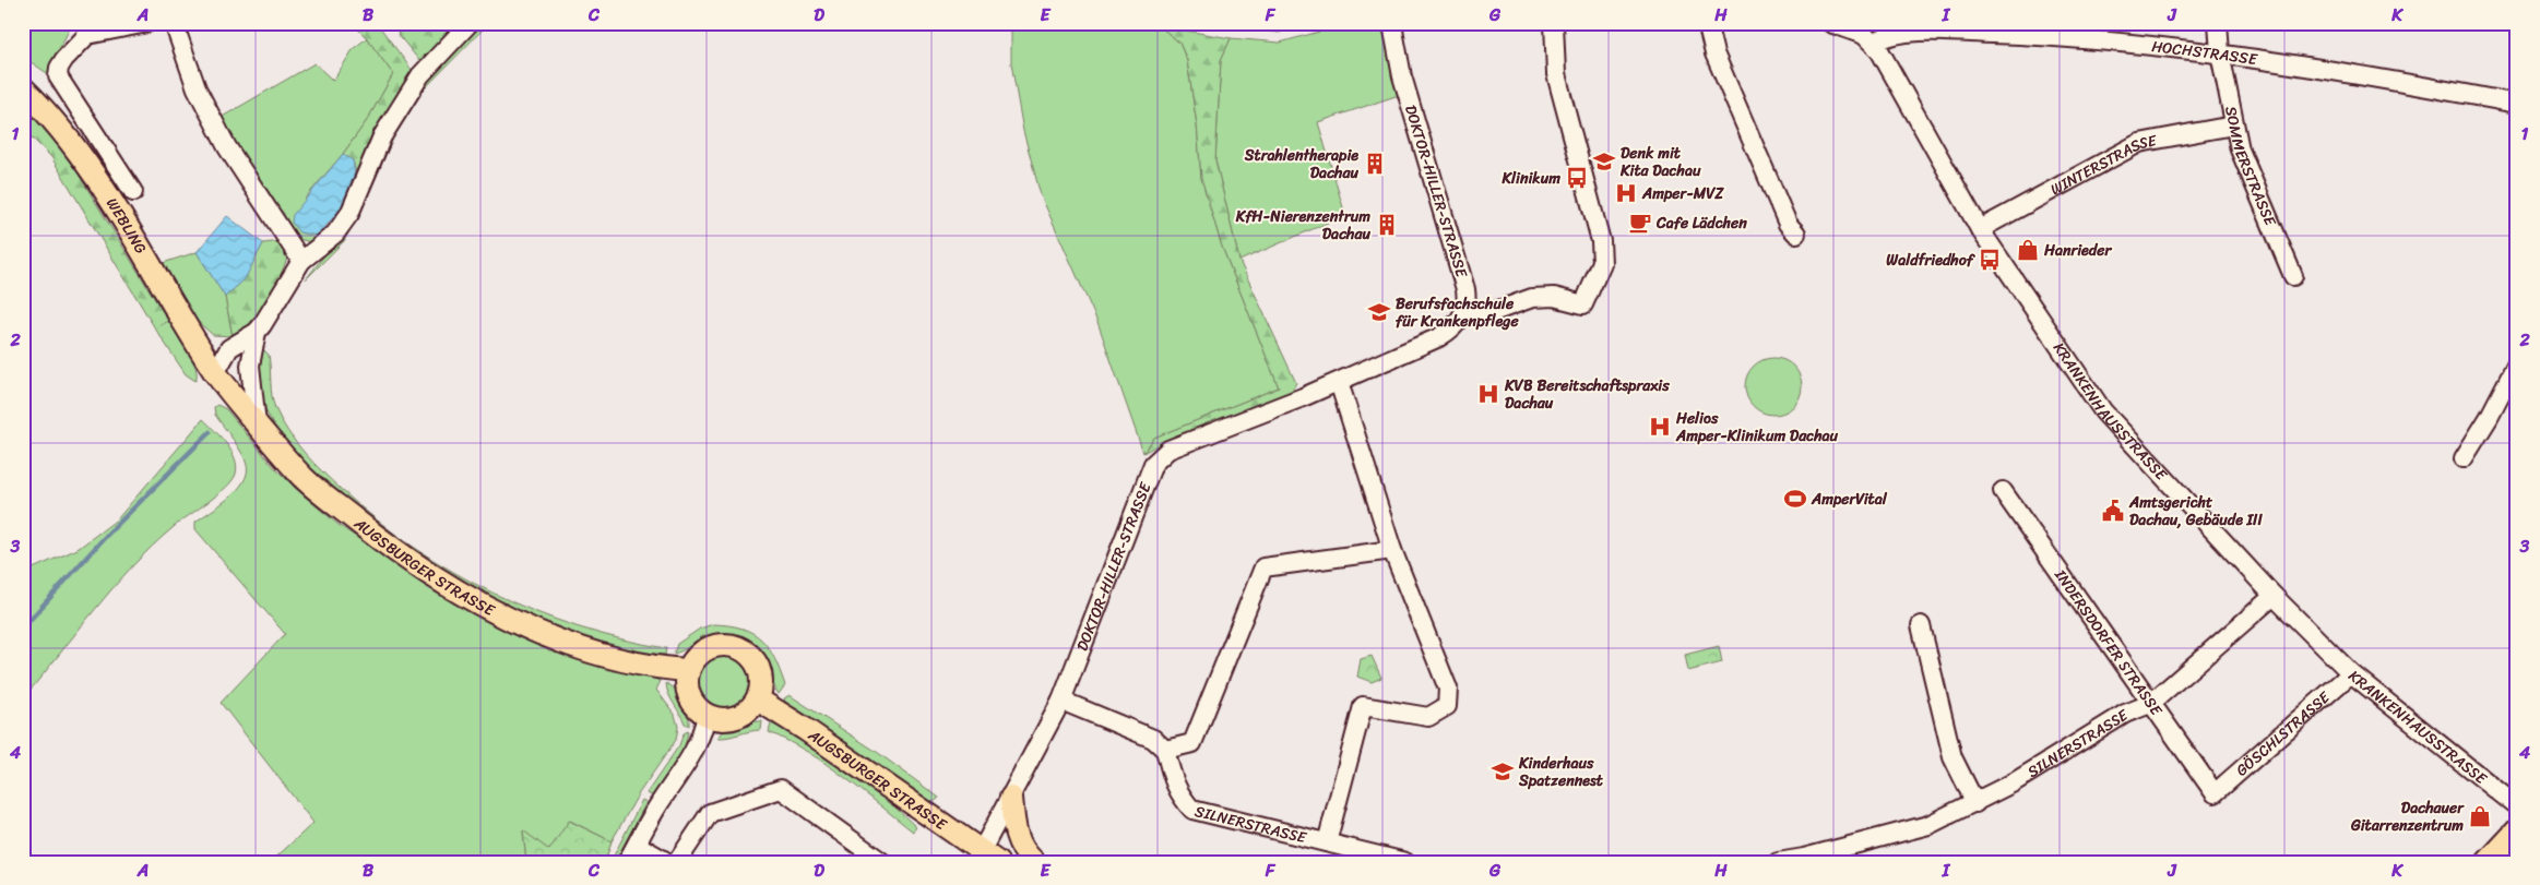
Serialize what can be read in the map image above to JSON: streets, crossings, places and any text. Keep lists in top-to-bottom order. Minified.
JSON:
{"streets":{"main road":["WEBLING","AUGSBURGER STRASSE"],"street":["HOCHSTRASSE","SOMMERSTRASSE","WINTERSTRASSE","DOKTOR-HILLER-STRASSE","KRANKENHAUSSTRASSE","INDERSDORFER STRASSE","GÖSCHLSTRASSE","SILNERSTRASSE"]},"crossings":[["HOCHSTRASSE","SOMMERSTRASSE"],["HOCHSTRASSE","KRANKENHAUSSTRASSE"],["SOMMERSTRASSE","WINTERSTRASSE"],["WINTERSTRASSE","KRANKENHAUSSTRASSE"],["DOKTOR-HILLER-STRASSE","AUGSBURGER STRASSE"],["WEBLING","AUGSBURGER STRASSE"],["KRANKENHAUSSTRASSE","GÖSCHLSTRASSE"],["KRANKENHAUSSTRASSE","SILNERSTRASSE"],["INDERSDORFER STRASSE","GÖSCHLSTRASSE"],["INDERSDORFER STRASSE","SILNERSTRASSE"]],"places":{"school or university":["Denk mit Kita Dachau","Berufsfachschule für Krankenpflege","Kinderhaus Spatzennest"],"building":["Strahlentherapie Dachau","KfH-Nierenzentrum Dachau"],"bus stop":["Klinikum","Waldfriedhof"],"hospital":["Amper-MVZ","KVB Bereitschaftspraxis Dachau","Helios Amper-Klinikum Dachau"],"cafe":["Cafe Lädchen"],"shop":["Hanrieder","Dachauer Gitarrenzentrum"],"sports":["AmperVital"],"public building":["Amtsgericht Dachau, Gebäude III"]},"grid":{"columns":["A","B","C","D","E","F","G","H","I","J","K"],"rows":["1","2","3","4"]}}
